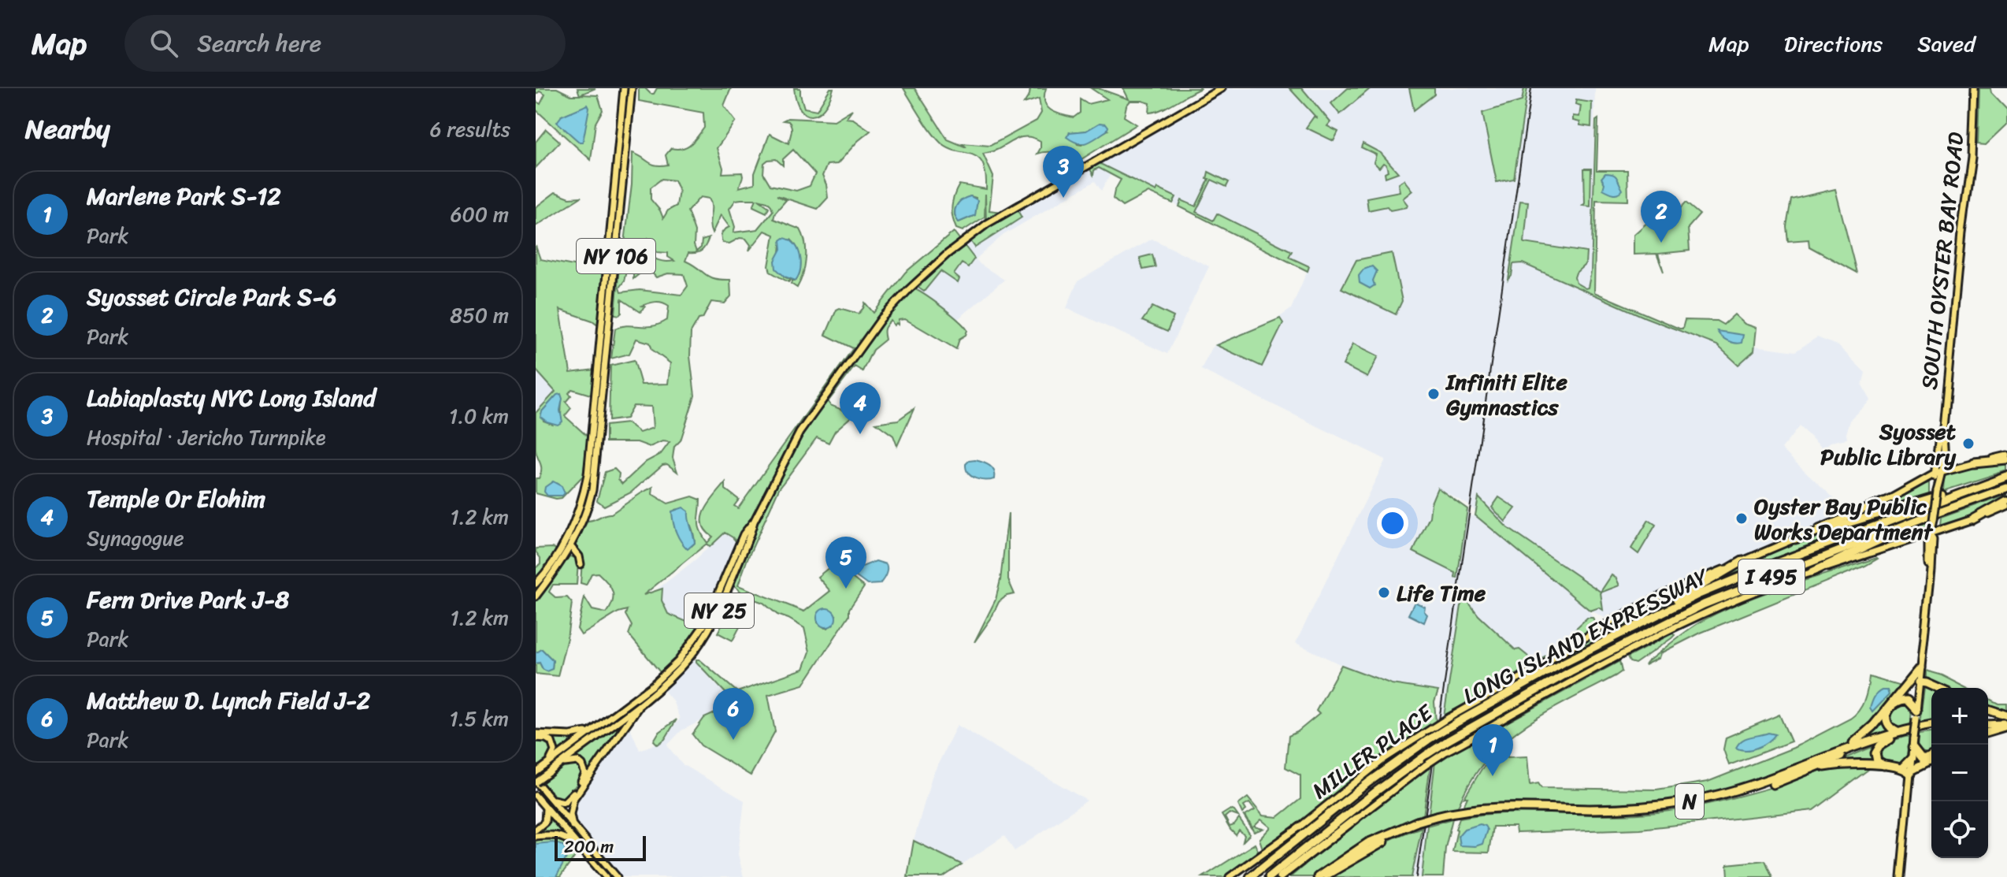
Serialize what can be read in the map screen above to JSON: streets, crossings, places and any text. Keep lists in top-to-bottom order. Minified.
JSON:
{"streets":{"highway":["I 495","LONG ISLAND EXPRESSWAY","N"],"main road":["NY 106","SOUTH OYSTER BAY ROAD","NY 25","MILLER PLACE"]},"crossings":[["SOUTH OYSTER BAY ROAD","MILLER PLACE"]],"places":["Infiniti Elite Gymnastics","Syosset Public Library","Oyster Bay Public Works Department","Life Time"],"scale_bar":"200 m","page":{"header":"Map","search":"Search here","nav":["Map","Directions","Saved"],"heading":["Nearby","6 results"],"pins":["3","2","4","5","6","1"],"list":[{"mark":"1","name":"Marlene Park S-12","note":"Park","value":"600 m"},{"mark":"2","name":"Syosset Circle Park S-6","note":"Park","value":"850 m"},{"mark":"3","name":"Labiaplasty NYC Long Island","note":"Hospital · Jericho Turnpike","value":"1.0 km"},{"mark":"4","name":"Temple Or Elohim","note":"Synagogue","value":"1.2 km"},{"mark":"5","name":"Fern Drive Park J-8","note":"Park","value":"1.2 km"},{"mark":"6","name":"Matthew D. Lynch Field J-2","note":"Park","value":"1.5 km"}],"map_buttons":["+","−"],"scale":"200 m"}}
